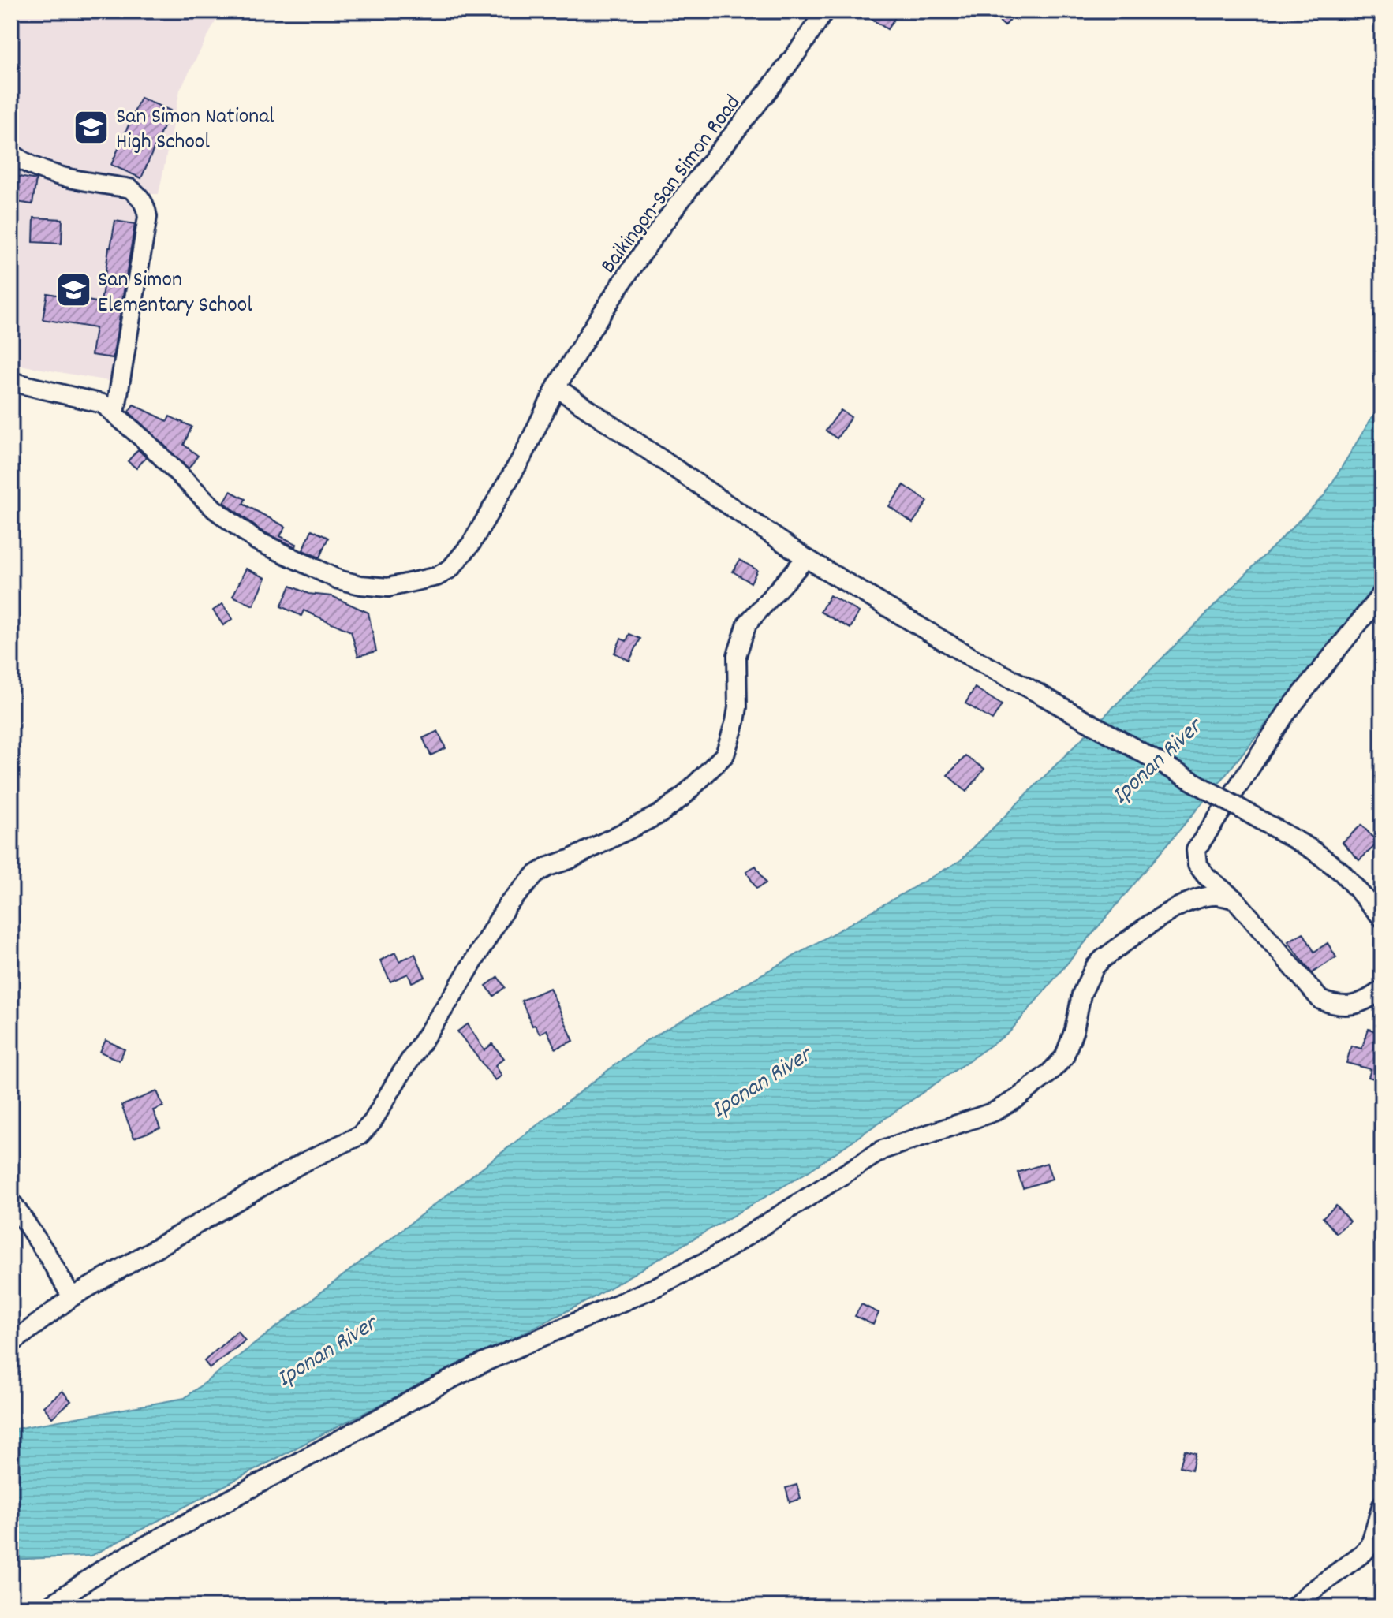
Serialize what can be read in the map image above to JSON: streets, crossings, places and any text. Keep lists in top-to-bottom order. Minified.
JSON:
{"streets":{"street":["Baikingon-San Simon Road"]},"water":["Iponan River"],"places":{"school or university":["San Simon National High School","San Simon Elementary School"]}}
